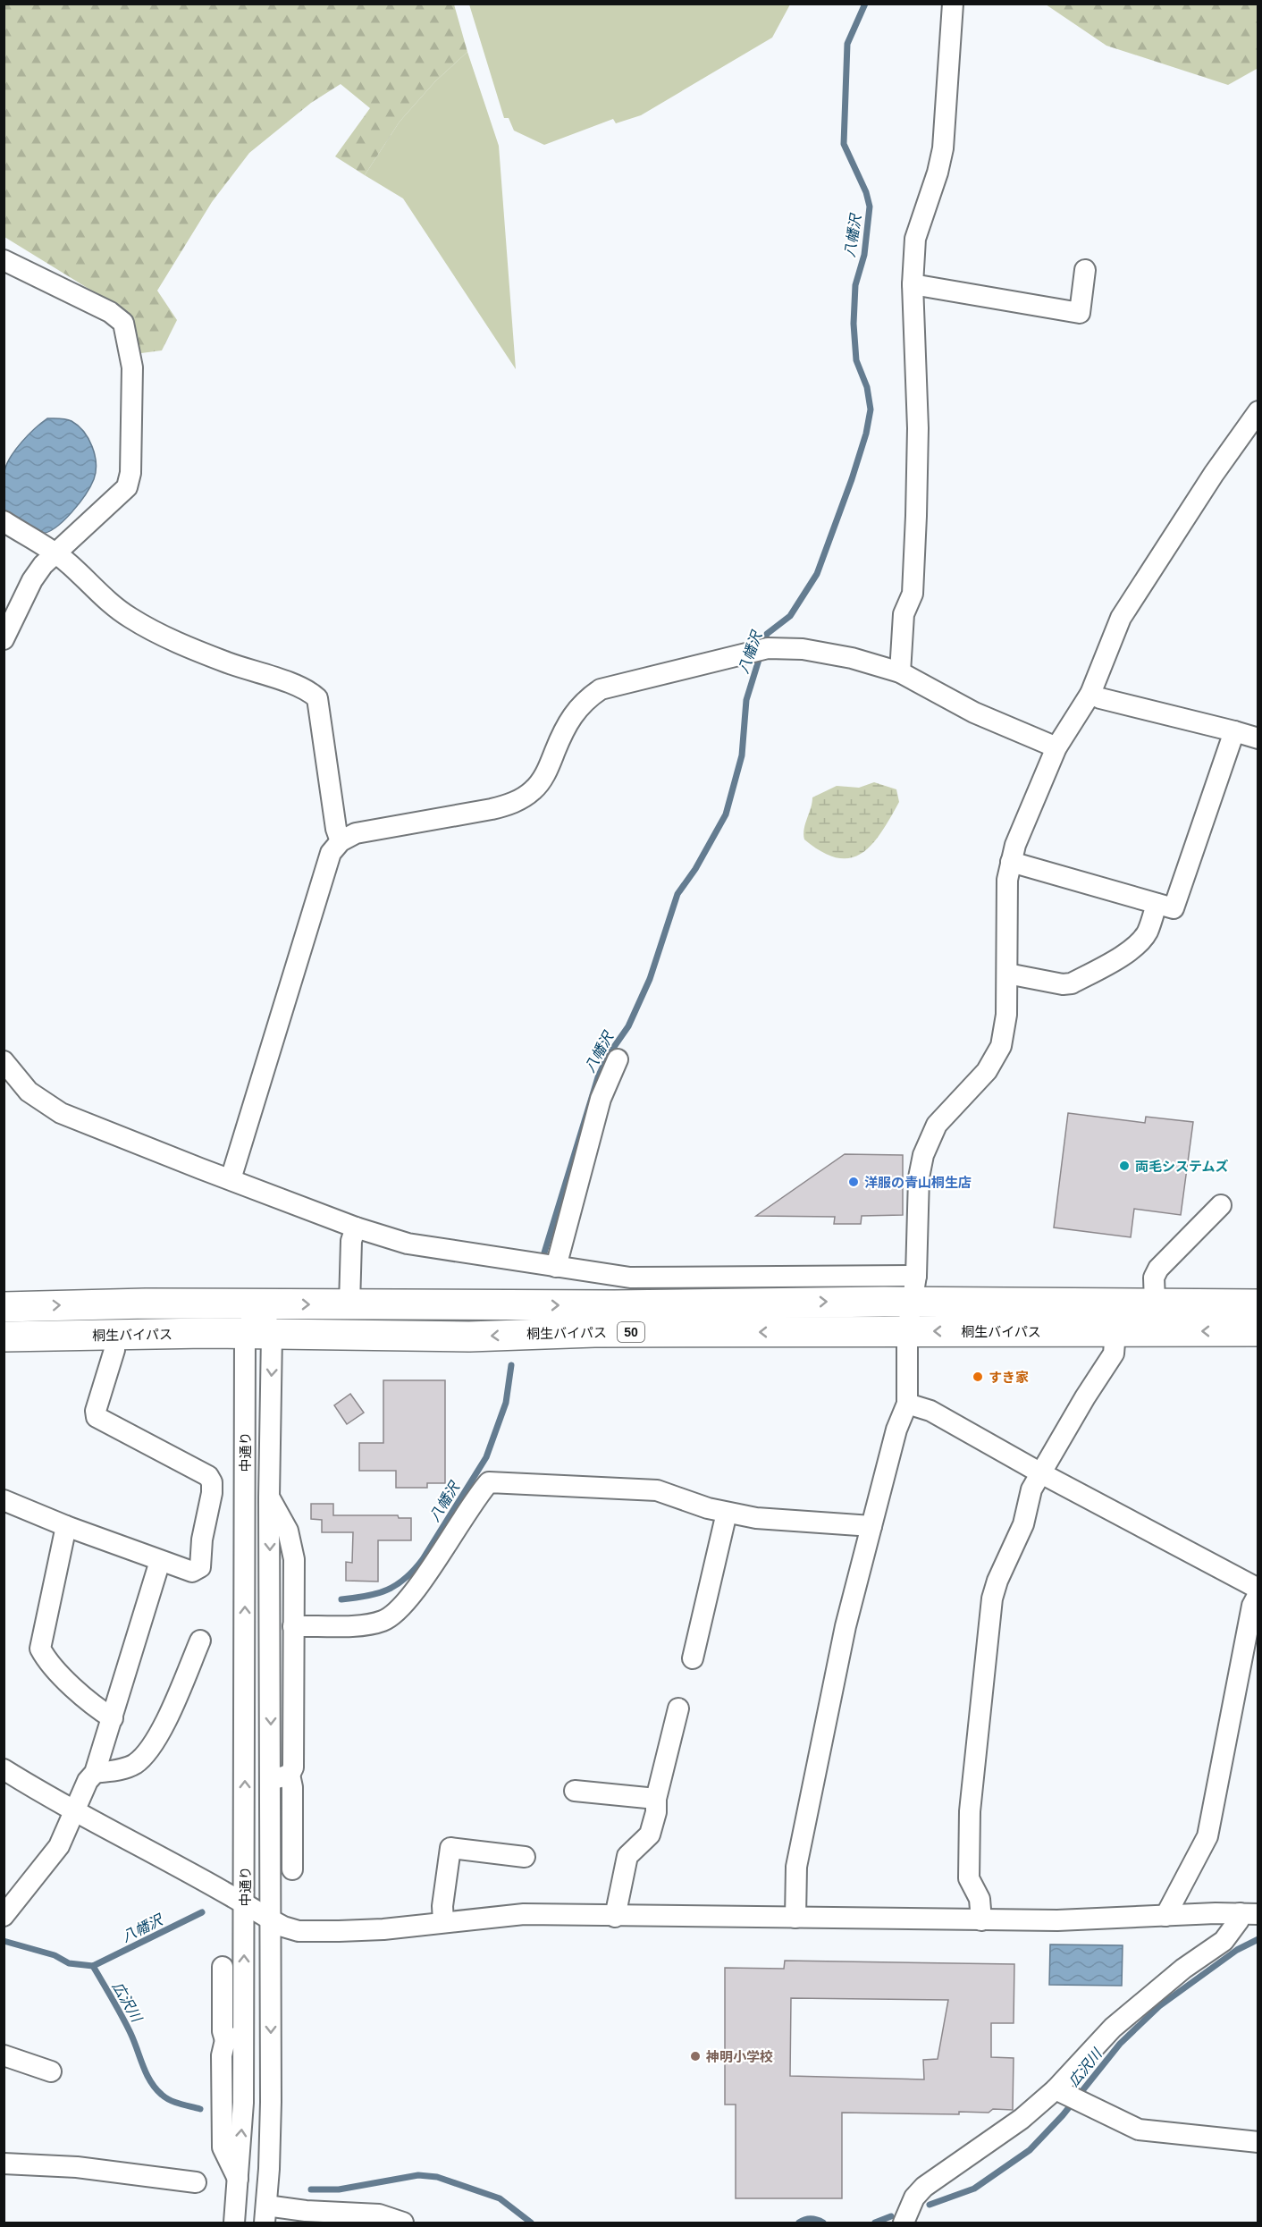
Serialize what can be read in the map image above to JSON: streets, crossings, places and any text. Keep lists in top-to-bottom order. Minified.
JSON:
{"streets":{"highway":["桐生バイパス","50"],"street":["中通り"]},"crossings":[["桐生バイパス","中通り"]],"water":["八幡沢","広沢川"],"places":["両毛システムズ","洋服の青山桐生店","すき家","神明小学校"]}
